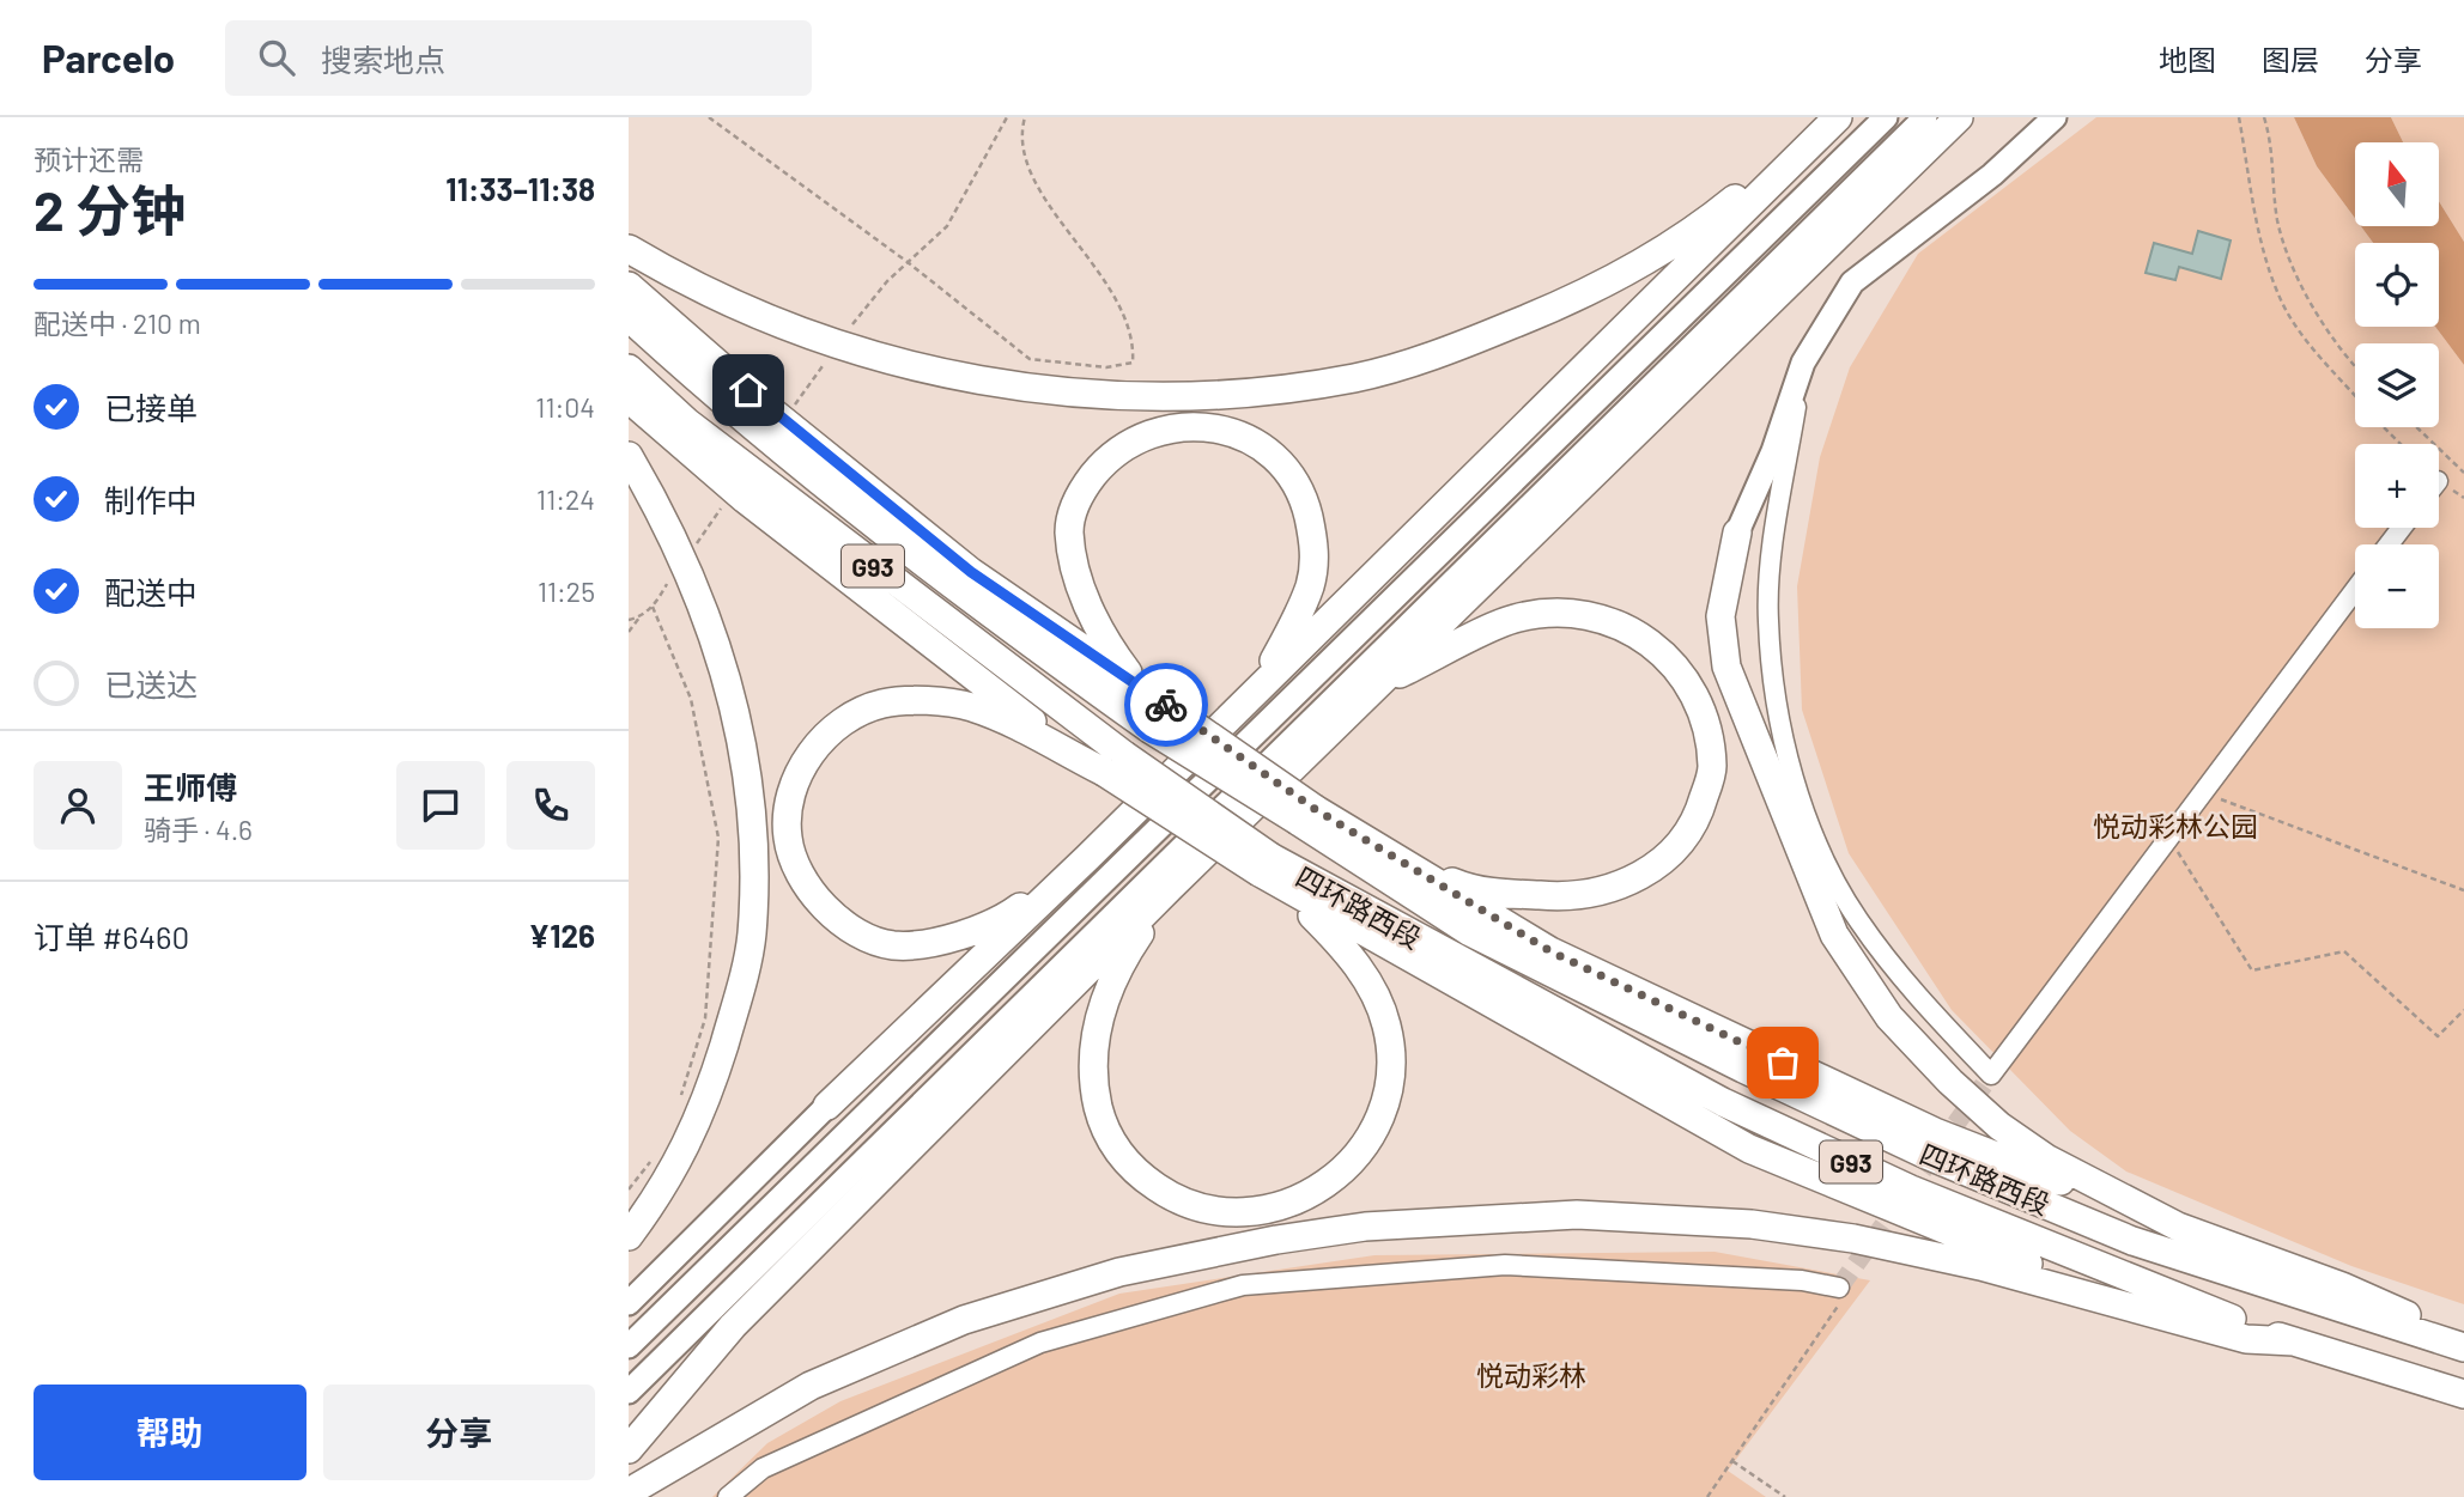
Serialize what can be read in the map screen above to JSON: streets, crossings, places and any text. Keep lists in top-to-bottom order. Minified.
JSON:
{"streets":{"highway":["G93","四环路西段"]},"parks":["悦动彩林公园","悦动彩林"],"north":"top","page":{"header":"Parcelo","search":"搜索地点","nav":["地图","图层","分享"],"heading":["2 分钟","预计还需","11:33–11:38"],"panel":["王师傅","骑手 · 4.6","订单 #6460","¥126"],"map_buttons":["+","−"],"bar":"配送中 · 210 m","list":[["已接单","11:04"],["制作中","11:24"],["配送中","11:25"],"已送达"],"buttons":["帮助","分享"]}}
